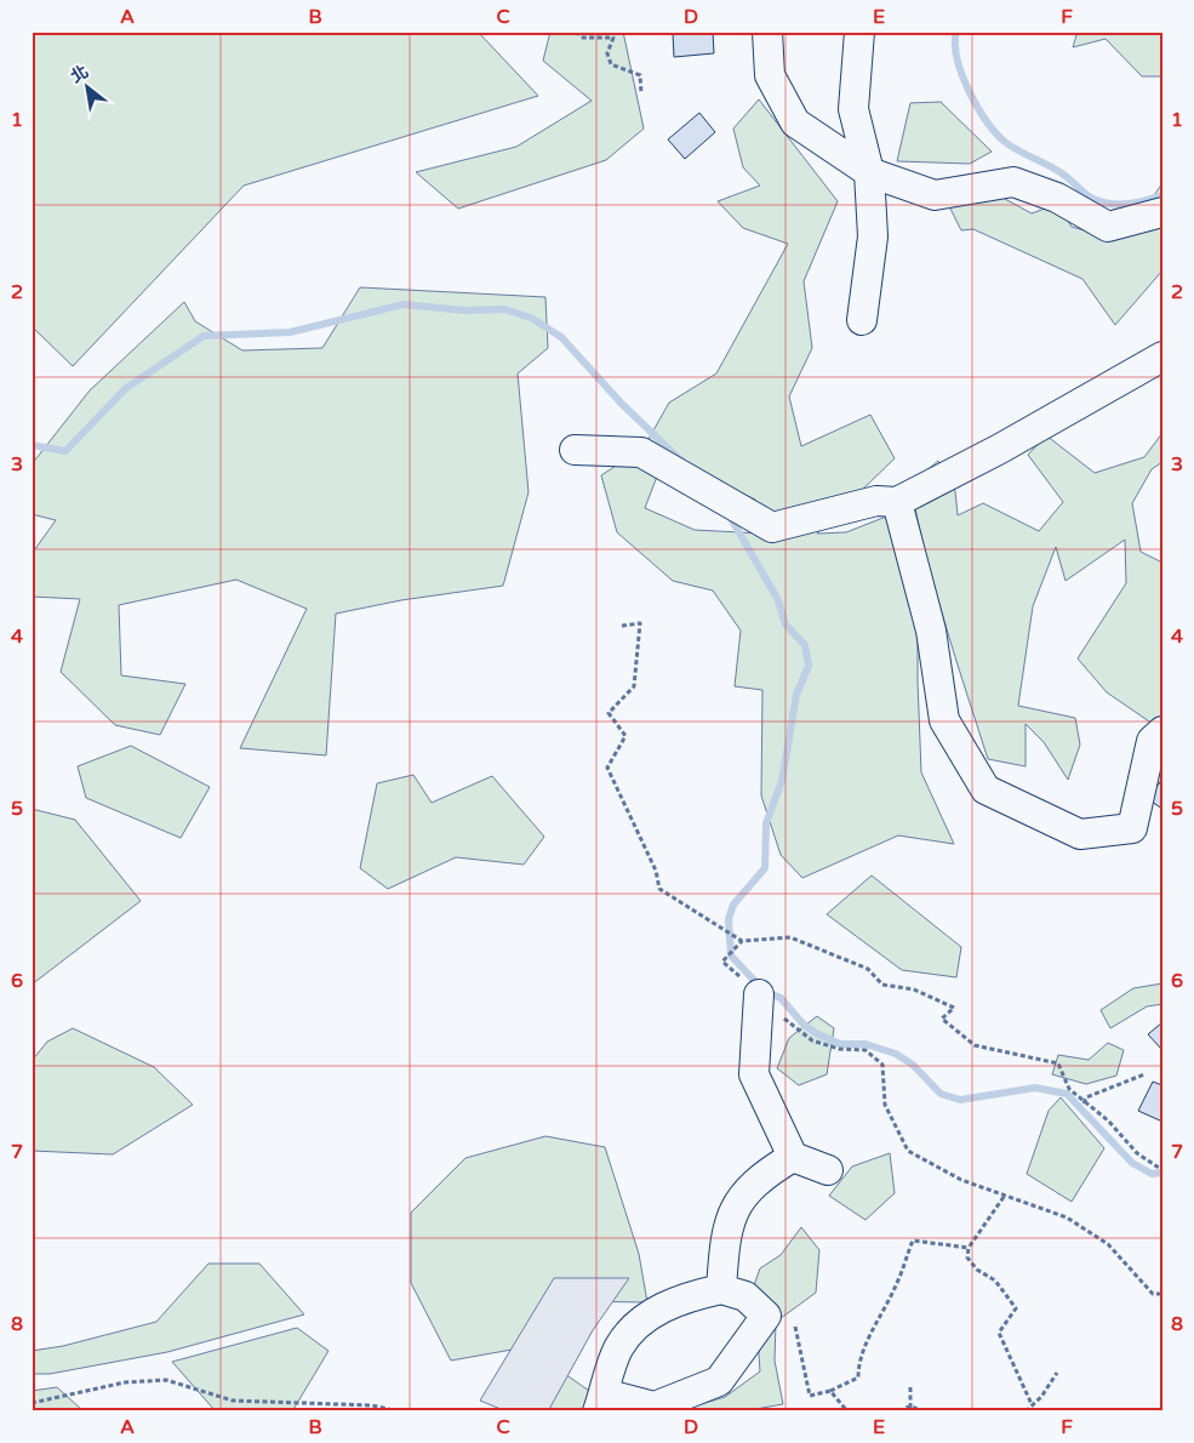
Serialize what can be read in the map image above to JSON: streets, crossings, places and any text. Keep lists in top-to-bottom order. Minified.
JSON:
{"north":"top left","grid":{"columns":["A","B","C","D","E","F"],"rows":["1","2","3","4","5","6","7","8"]}}
